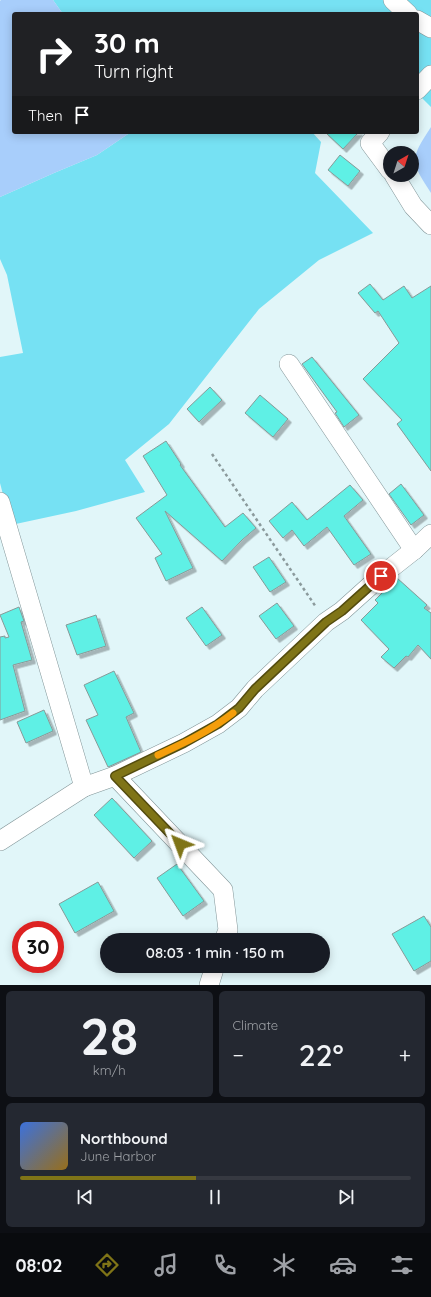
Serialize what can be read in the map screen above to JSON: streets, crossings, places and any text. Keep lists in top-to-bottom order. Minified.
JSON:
{"north":"top right","page":{"turn":["30 m","Turn right"],"then":"Then","limit":"30","trip":"08:03 · 1 min · 150 m","tile":[["28","km/h"],"Climate"],"heat":["−","22°","+"],"song":["Northbound","June Harbor"],"tabs":"08:02"}}
